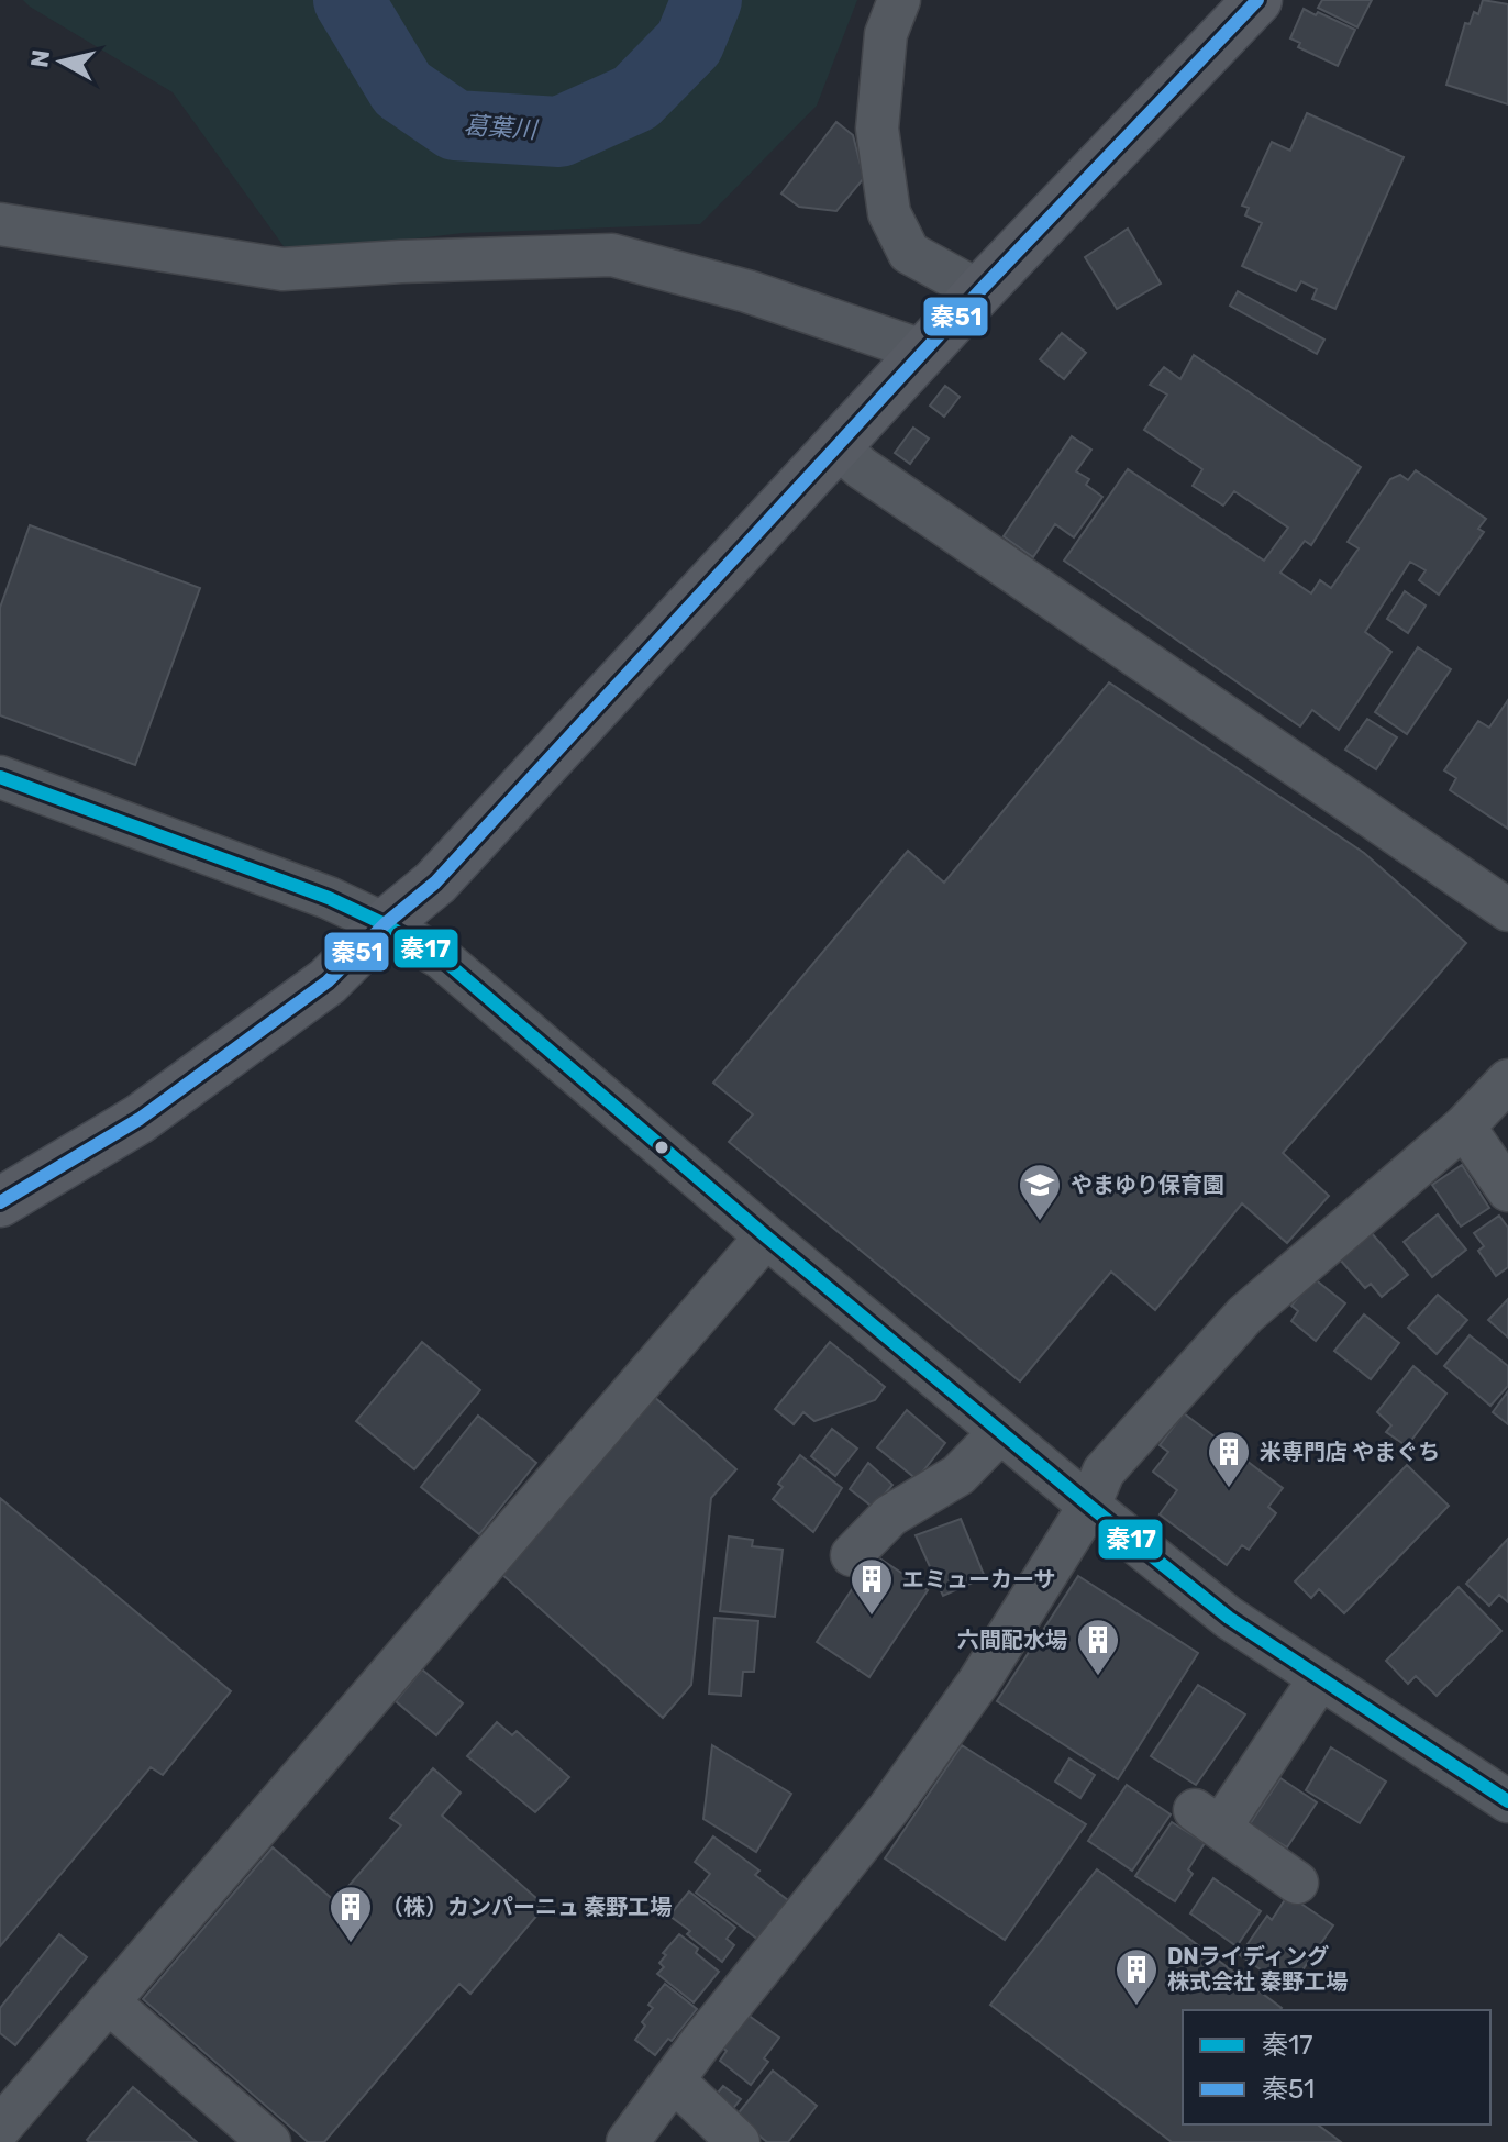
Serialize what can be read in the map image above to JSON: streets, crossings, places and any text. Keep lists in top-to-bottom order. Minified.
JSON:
{"water":["葛葉川"],"places":{"school or university":["やまゆり保育園"],"building":["米専門店 やまぐち","エミューカーサ","六間配水場","（株）カンパーニュ 秦野工場","DNライディング 株式会社 秦野工場"]},"lines":["transit line 秦51","transit line 秦17"],"legend":["秦17","秦51"],"north":"left"}
